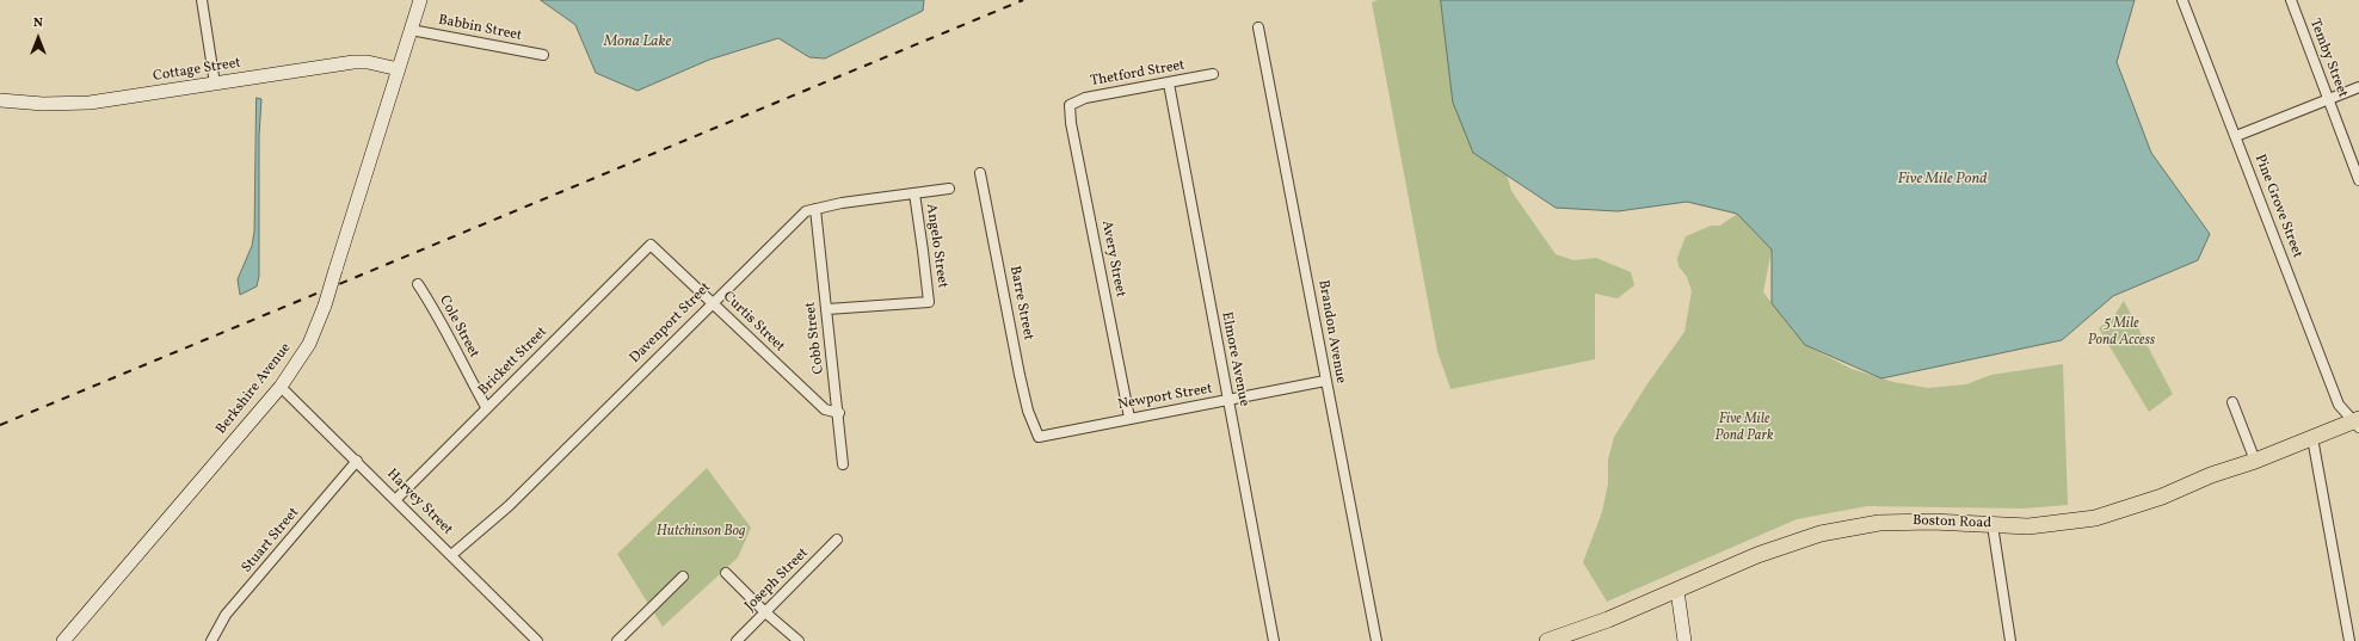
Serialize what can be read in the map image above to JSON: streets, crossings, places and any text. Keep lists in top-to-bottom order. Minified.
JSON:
{"streets":{"main road":["Cottage Street","Berkshire Avenue","Boston Road"],"street":["Babbin Street","Temby Street","Thetford Street","Pine Grove Street","Angelo Street","Avery Street","Barre Street","Curtis Street","Davenport Street","Cole Street","Brandon Avenue","Cobb Street","Elmore Avenue","Brickett Street","Newport Street","Harvey Street","Stuart Street","Joseph Street"]},"crossings":[["Babbin Street","Berkshire Avenue"],["Cottage Street","Berkshire Avenue"],["Thetford Street","Avery Street"],["Thetford Street","Elmore Avenue"],["Pine Grove Street","Boston Road"],["Angelo Street","Davenport Street"],["Angelo Street","Cobb Street"],["Avery Street","Newport Street"],["Barre Street","Newport Street"],["Curtis Street","Davenport Street"],["Curtis Street","Cobb Street"],["Curtis Street","Brickett Street"],["Davenport Street","Cobb Street"],["Davenport Street","Harvey Street"],["Cole Street","Brickett Street"],["Brandon Avenue","Newport Street"],["Elmore Avenue","Newport Street"],["Brickett Street","Harvey Street"],["Berkshire Avenue","Harvey Street"],["Harvey Street","Stuart Street"]],"water":["Mona Lake","Five Mile Pond"],"parks":["5 Mile Pond Access","Five Mile Pond Park","Hutchinson Bog"],"north":"top"}
